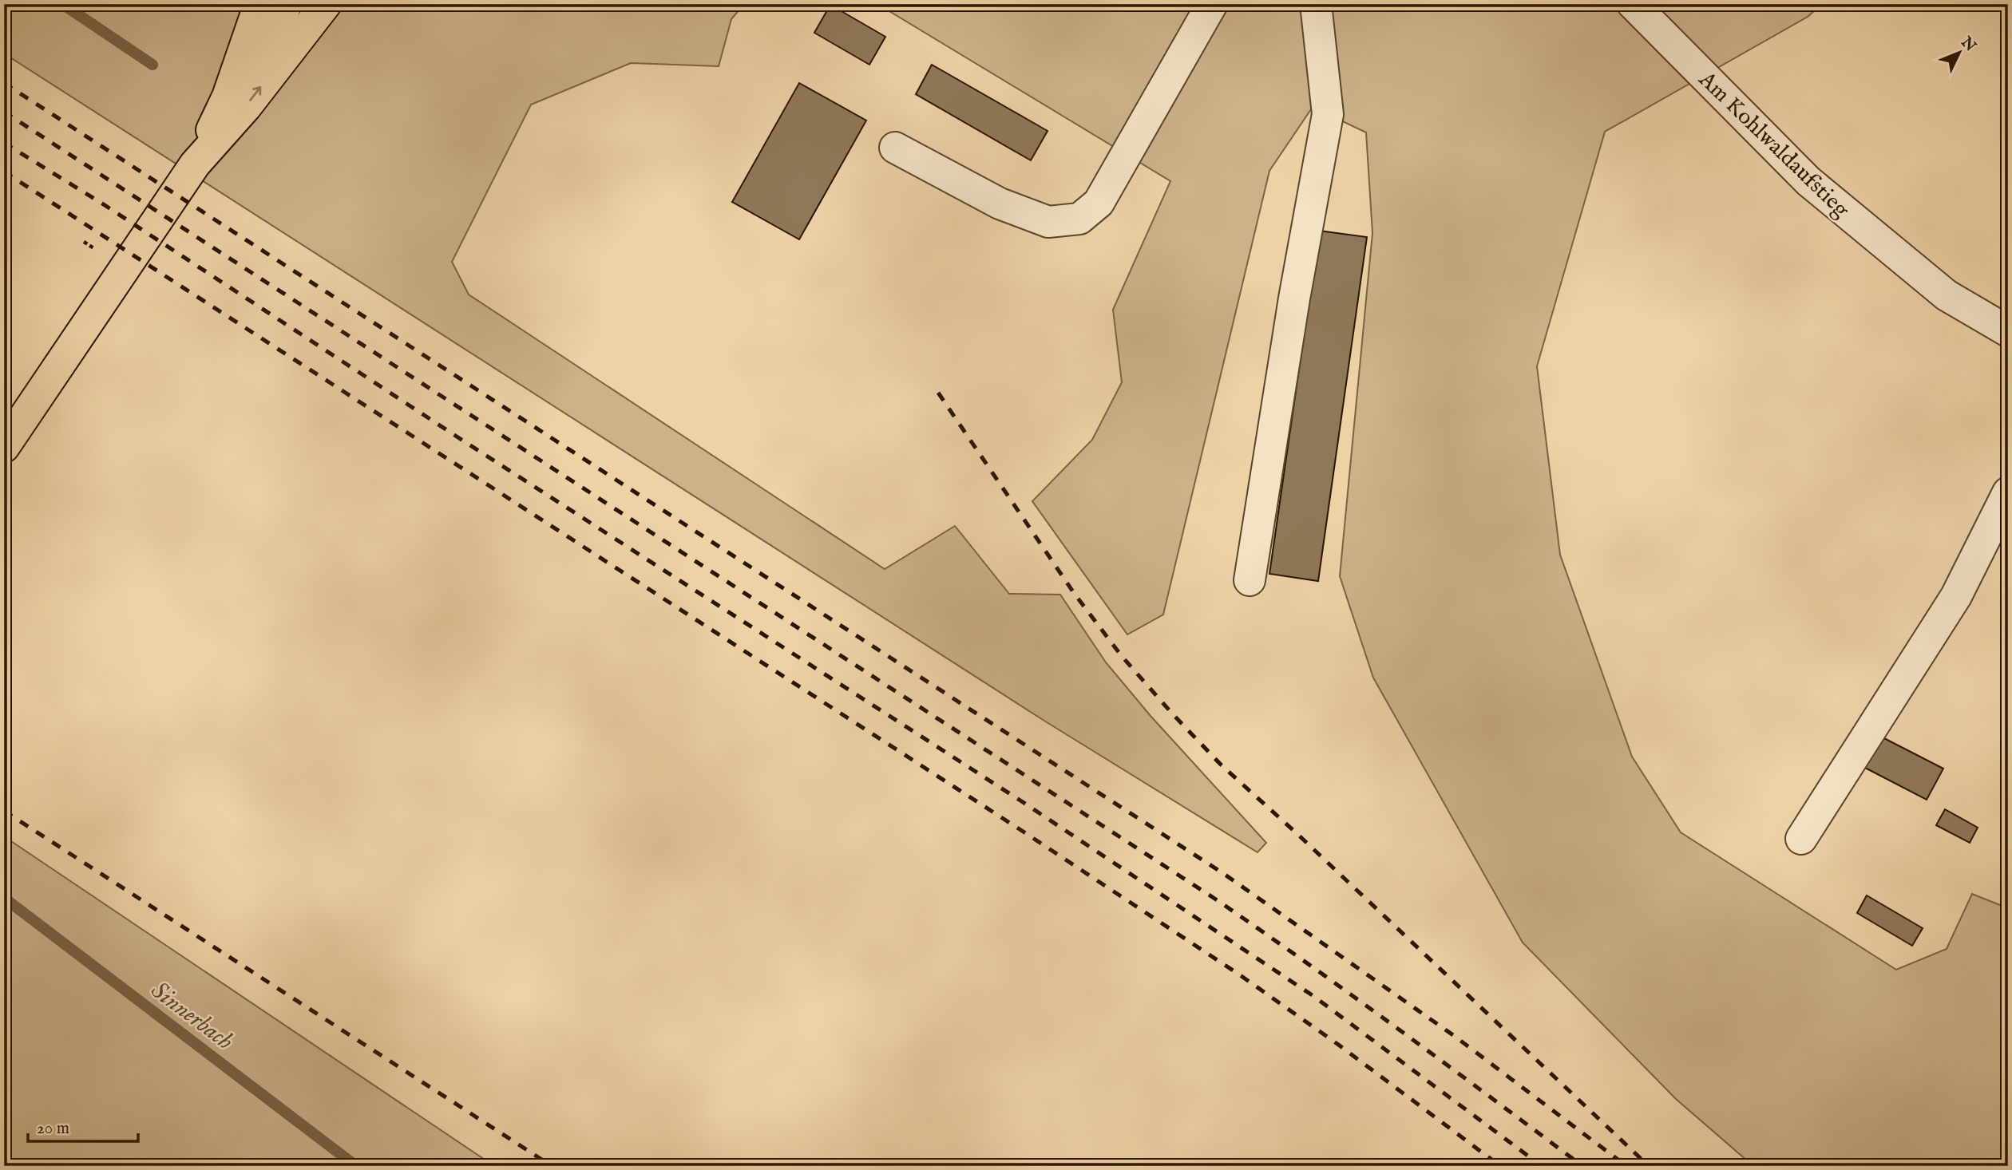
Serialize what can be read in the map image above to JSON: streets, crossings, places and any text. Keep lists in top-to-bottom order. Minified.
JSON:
{"streets":{"street":["Am Kohlwaldaufstieg"]},"water":["Sinnerbach"],"scale_bar":"20 m","north":"top right"}
